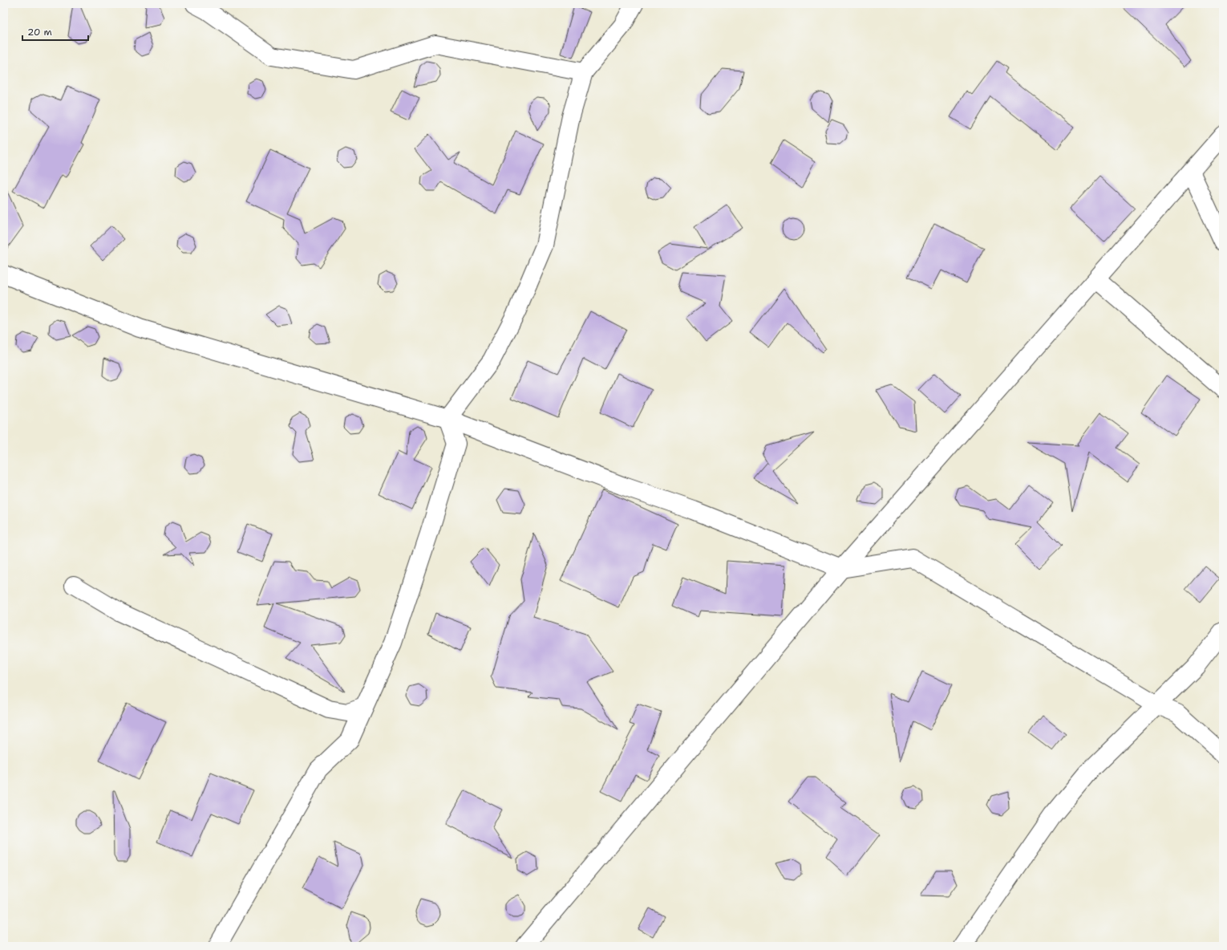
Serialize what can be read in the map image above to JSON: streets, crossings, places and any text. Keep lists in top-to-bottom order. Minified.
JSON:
{"scale_bar":"20 m"}
